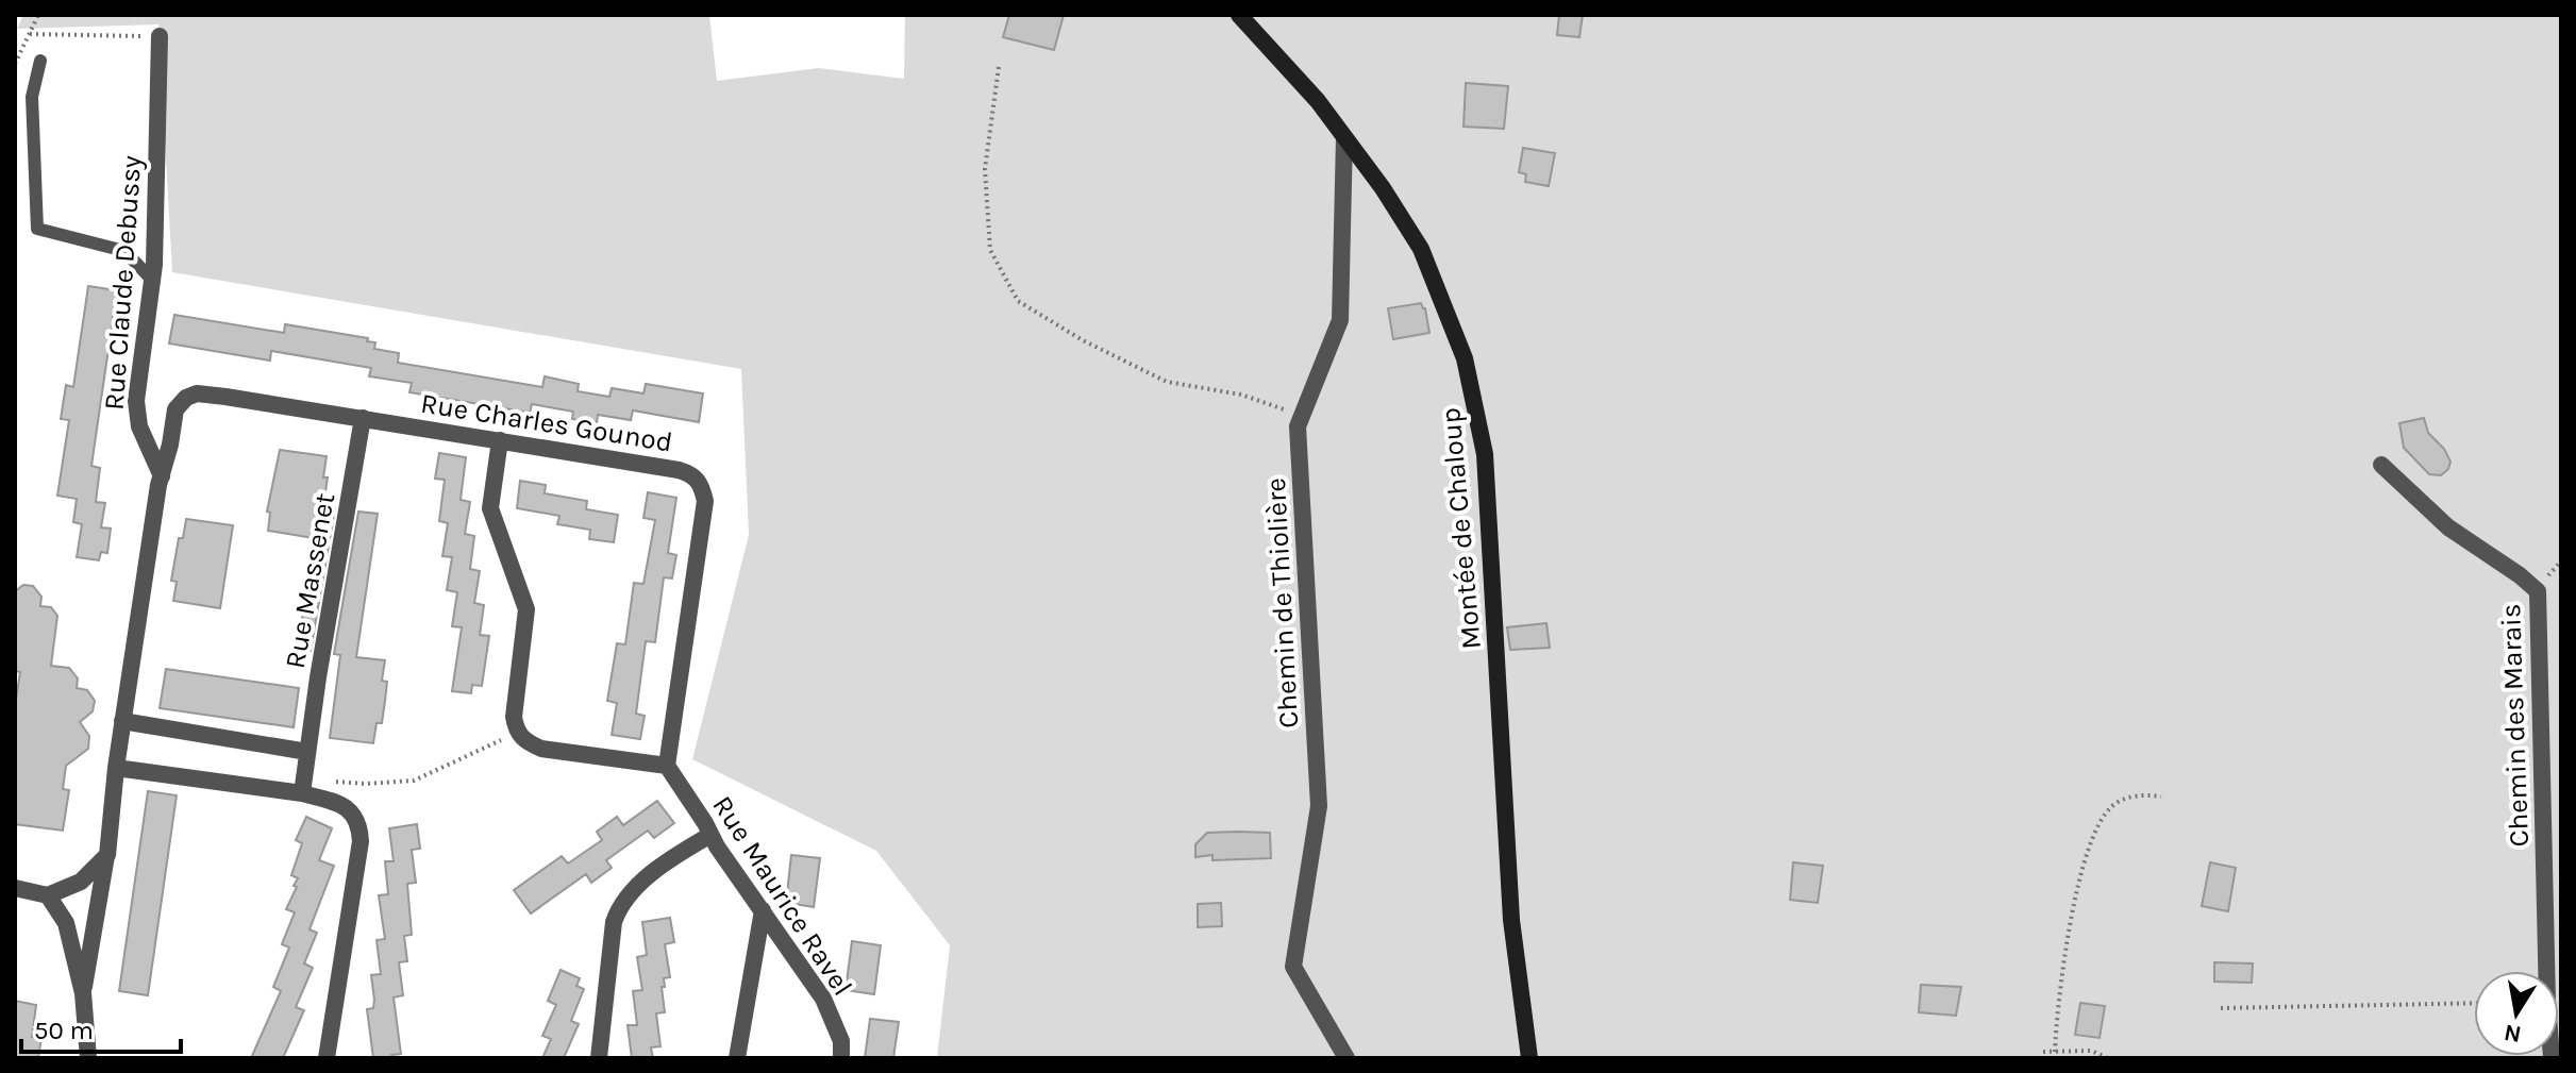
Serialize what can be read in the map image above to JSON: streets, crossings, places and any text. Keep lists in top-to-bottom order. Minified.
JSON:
{"streets":{"main road":["Montée de Chaloup"],"street":["Rue Claude Debussy","Rue Charles Gounod","Rue Massenet","Chemin de Thiolière","Chemin des Marais","Rue Maurice Ravel"]},"crossings":[["Rue Claude Debussy","Rue Charles Gounod"],["Rue Charles Gounod","Rue Massenet"],["Rue Charles Gounod","Rue Maurice Ravel"],["Montée de Chaloup","Chemin de Thiolière"]],"scale_bar":"50 m","north":"bottom"}
